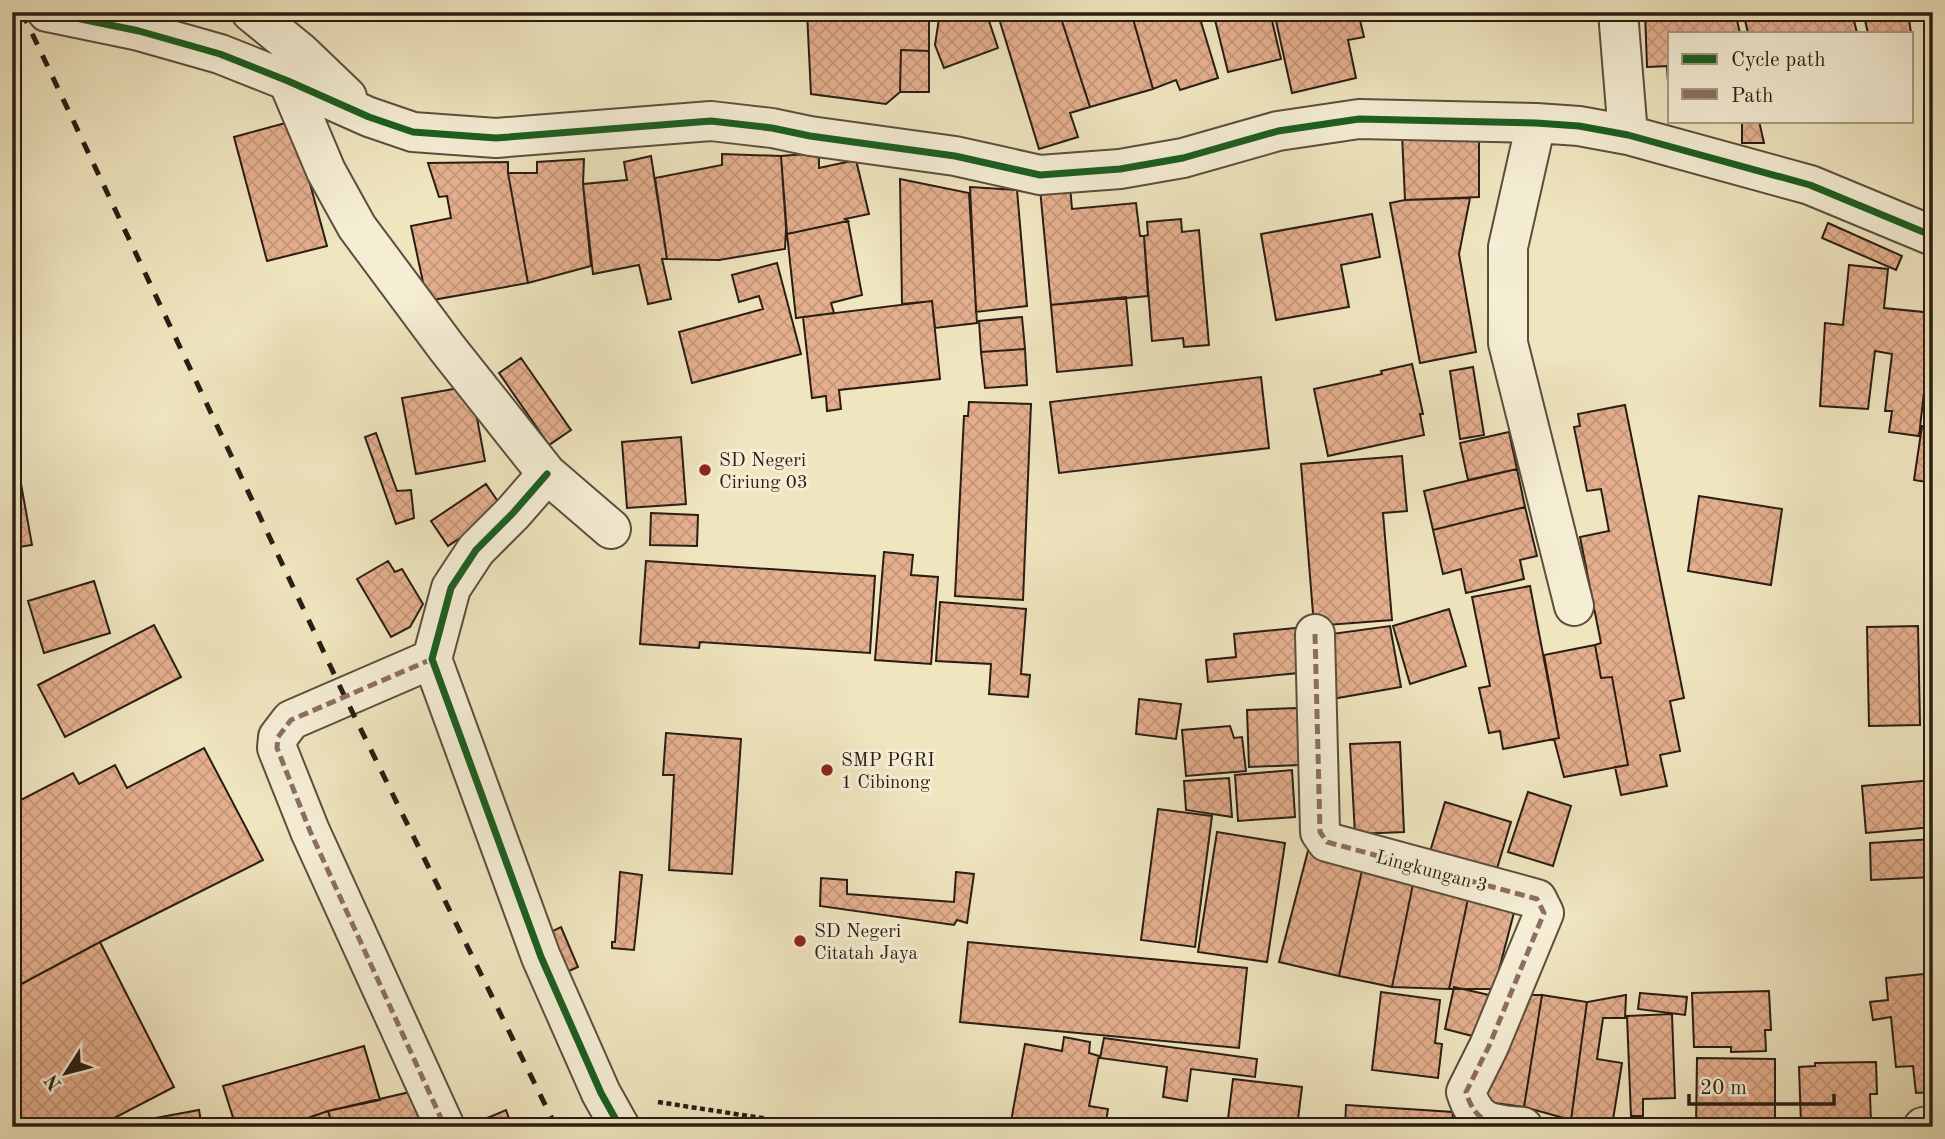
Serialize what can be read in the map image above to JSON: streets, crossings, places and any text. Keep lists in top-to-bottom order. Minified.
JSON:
{"streets":{"street":["Lingkungan 3"]},"places":["SD Negeri Ciriung 03","SMP PGRI 1 Cibinong","SD Negeri Citatah Jaya"],"legend":["Cycle path","Path"],"scale_bar":"20 m","north":"bottom left"}
